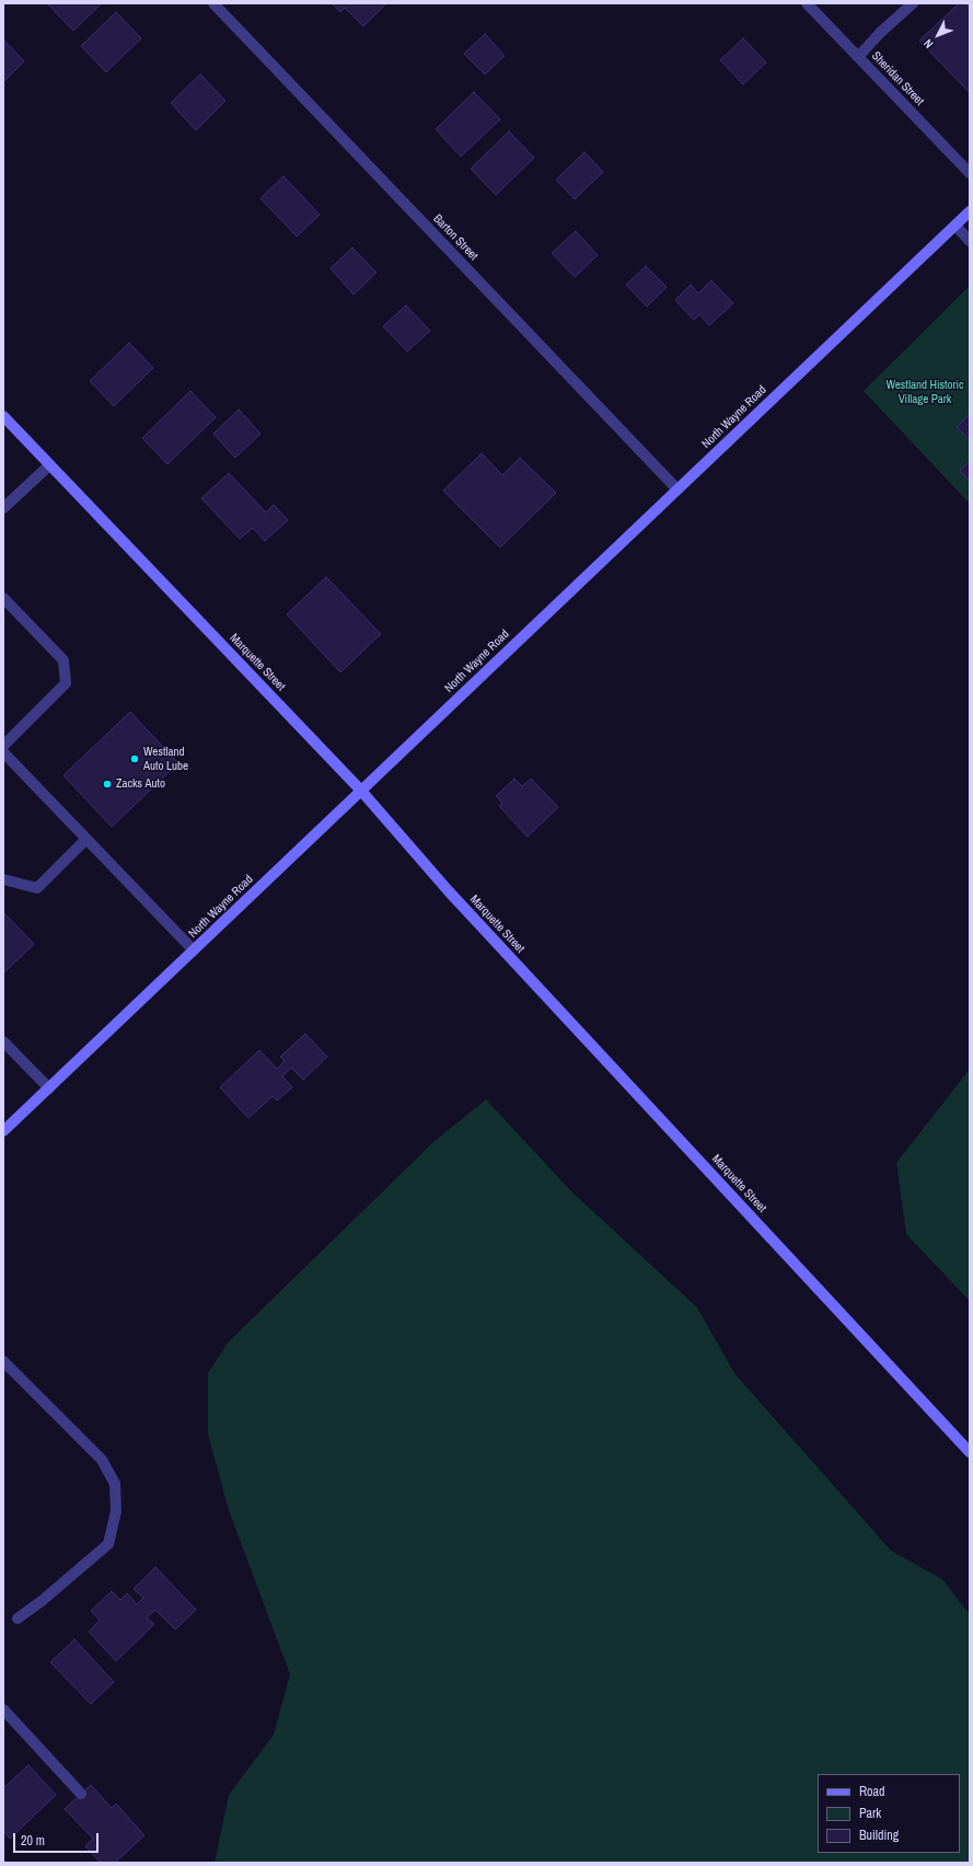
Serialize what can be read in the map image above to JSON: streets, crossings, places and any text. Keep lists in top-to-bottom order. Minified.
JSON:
{"streets":{"street":["Sheridan Street","Barton Street","North Wayne Road","Marquette Street"]},"crossings":[["Barton Street","North Wayne Road"],["North Wayne Road","Marquette Street"]],"parks":["Westland Historic Village Park"],"places":["Westland Auto Lube","Zacks Auto"],"legend":["Road","Park","Building"],"scale_bar":"20 m","north":"bottom left"}
